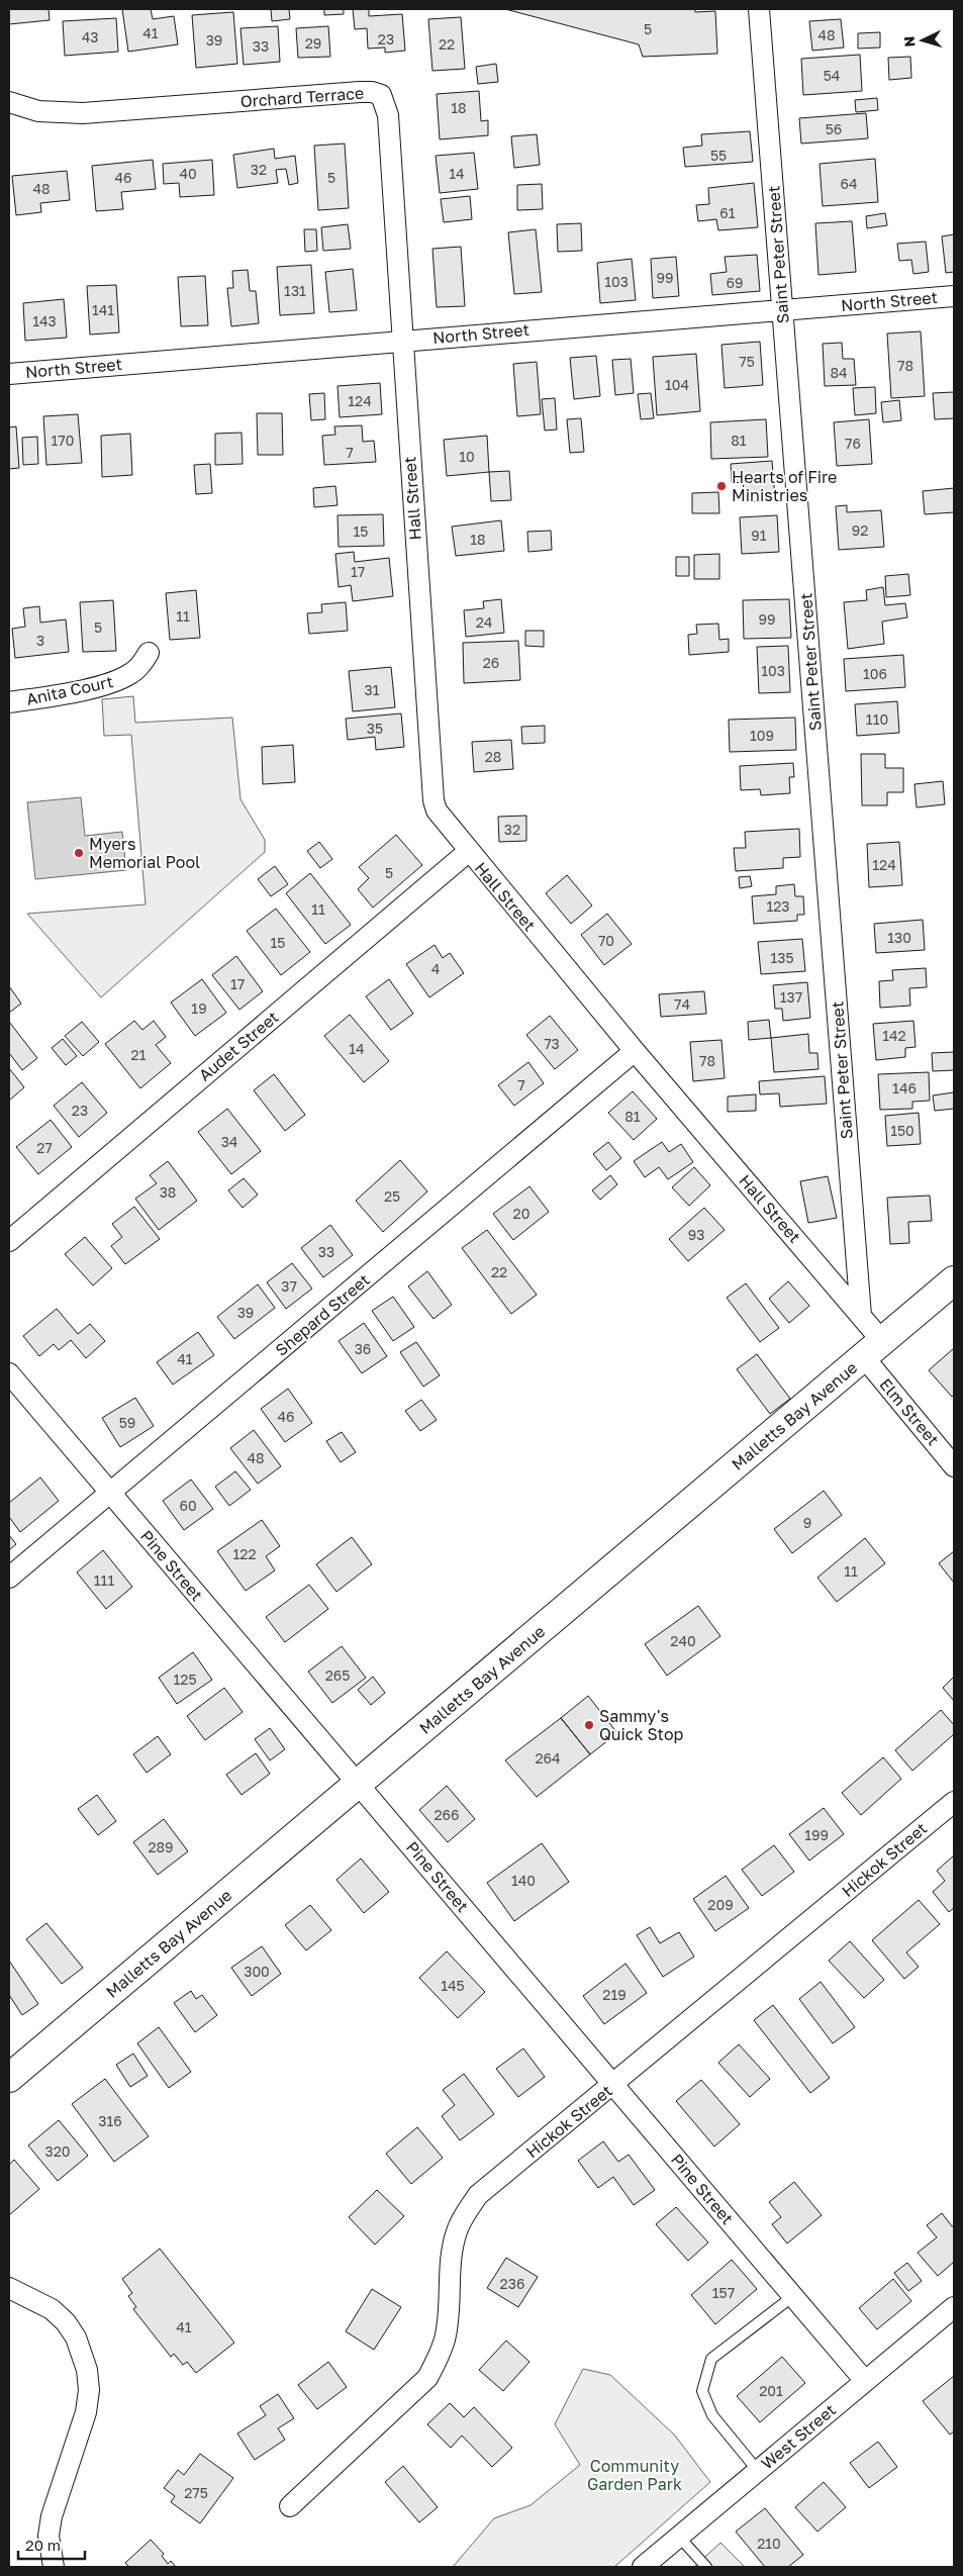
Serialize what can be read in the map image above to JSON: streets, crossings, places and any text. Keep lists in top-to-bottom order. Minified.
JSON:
{"streets":{"street":["Orchard Terrace","Saint Peter Street","North Street","Hall Street","Anita Court","Audet Street","Shepard Street","Elm Street","Malletts Bay Avenue","Pine Street","Hickok Street","West Street"]},"crossings":[["Orchard Terrace","North Street"],["Orchard Terrace","Hall Street"],["Saint Peter Street","North Street"],["Saint Peter Street","Hall Street"],["North Street","Hall Street"],["Hall Street","Audet Street"],["Hall Street","Shepard Street"],["Hall Street","Elm Street"],["Hall Street","Malletts Bay Avenue"],["Shepard Street","Pine Street"],["Elm Street","Malletts Bay Avenue"],["Malletts Bay Avenue","Pine Street"],["Pine Street","Hickok Street"],["Pine Street","West Street"]],"parks":["Community Garden Park"],"places":["Hearts of Fire Ministries","Myers Memorial Pool","Sammy's Quick Stop"],"house_numbers":["5","41","48","43","23","39","29","22","33","54","18","56","55","32","40","14","46","5","64","48","61","99","103","69","131","141","143","75","78","84","104","124","170","81","76","7","10","92","15","91","18","17","11","99","24","5","3","26","103","106","31","110","35","109","28","32","124","5","123","11","130","70","15","135","4","17","137","74","19","142","73","14","21","78","7","146","23","81","150","34","27","38","25","20","93","33","22","37","39","36","41","46","59","48","60","9","122","11","111","240","265","125","264","266","199","289","140","209","300","145","219","316","320","236","157","41","201","275","210"],"scale_bar":"20 m","north":"left"}
